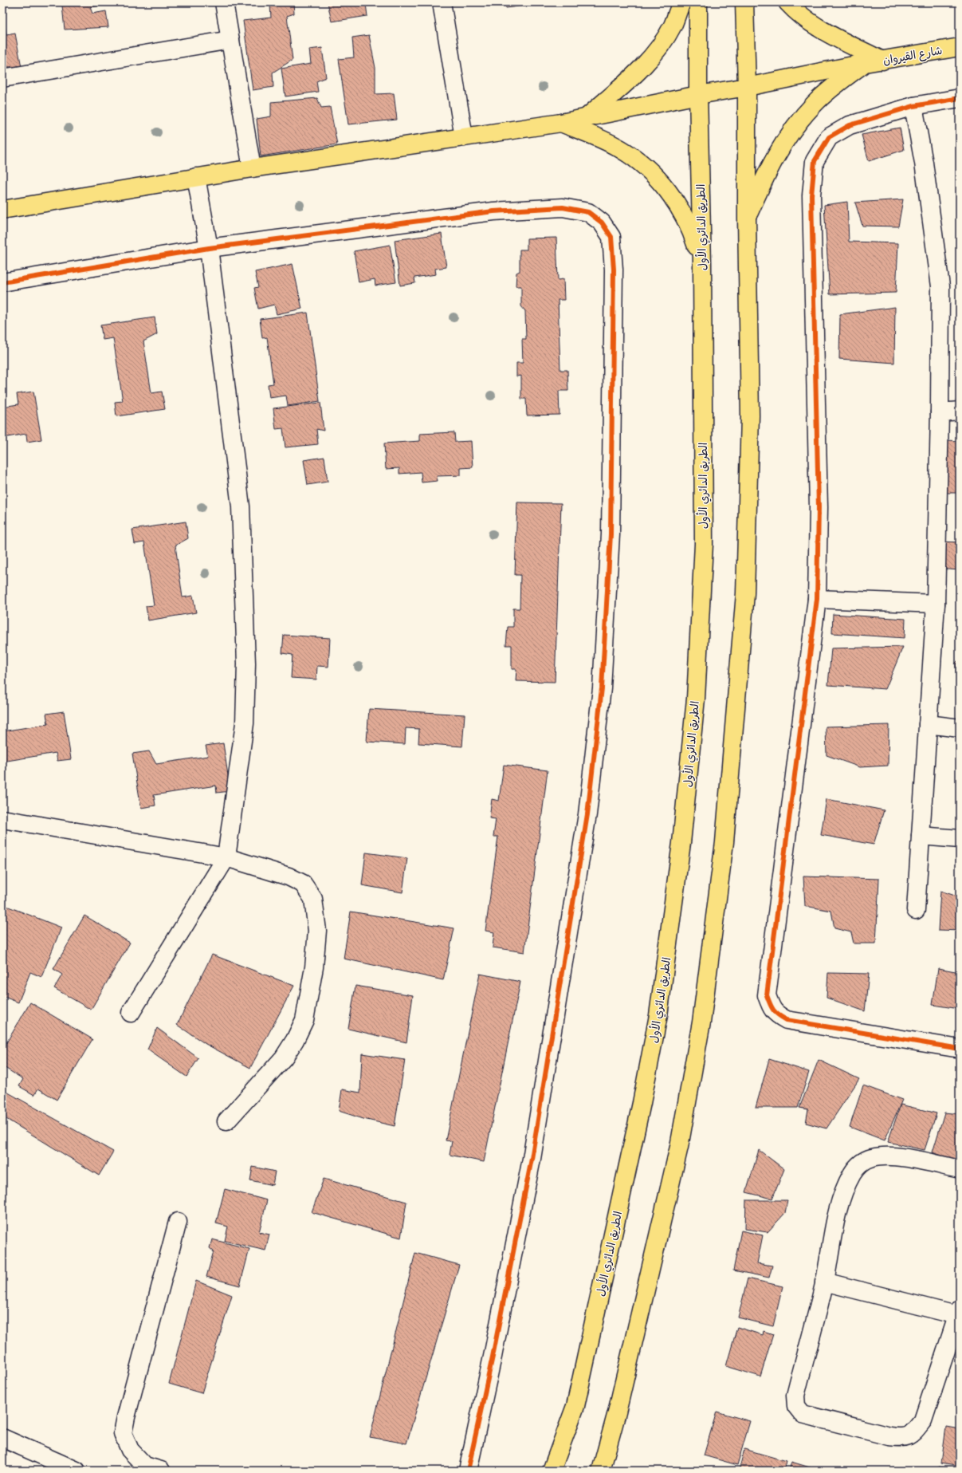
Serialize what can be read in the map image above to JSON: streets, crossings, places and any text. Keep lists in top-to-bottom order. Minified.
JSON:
{"streets":{"main road":["شارع القيروان","الطريق الدائري الأول"]},"crossings":[["شارع القيروان","الطريق الدائري الأول"]]}
